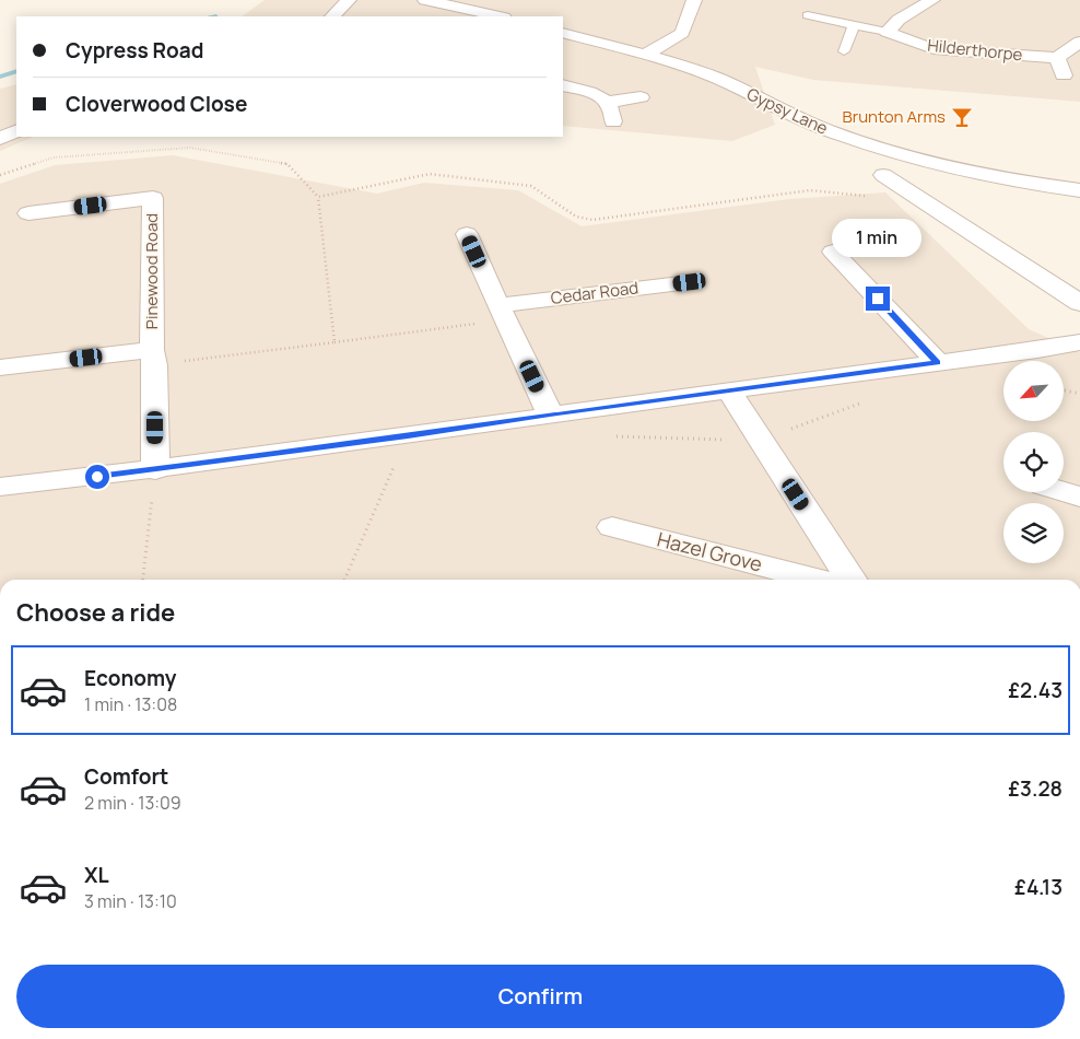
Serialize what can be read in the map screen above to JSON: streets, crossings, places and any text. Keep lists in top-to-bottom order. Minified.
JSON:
{"streets":{"street":["Hilderthorpe","Gypsy Lane","Pinewood Road","Cedar Road","Hazel Grove"]},"places":{"bar":["Brunton Arms"]},"north":"bottom left","page":{"banner":["Cypress Road","Cloverwood Close"],"bubble":"1 min","heading":"Choose a ride","list":[{"name":"Economy","note":"1 min · 13:08","value":"£2.43"},{"name":"Comfort","note":"2 min · 13:09","value":"£3.28"},{"name":"XL","note":"3 min · 13:10","value":"£4.13"}],"buttons":"Confirm"}}
